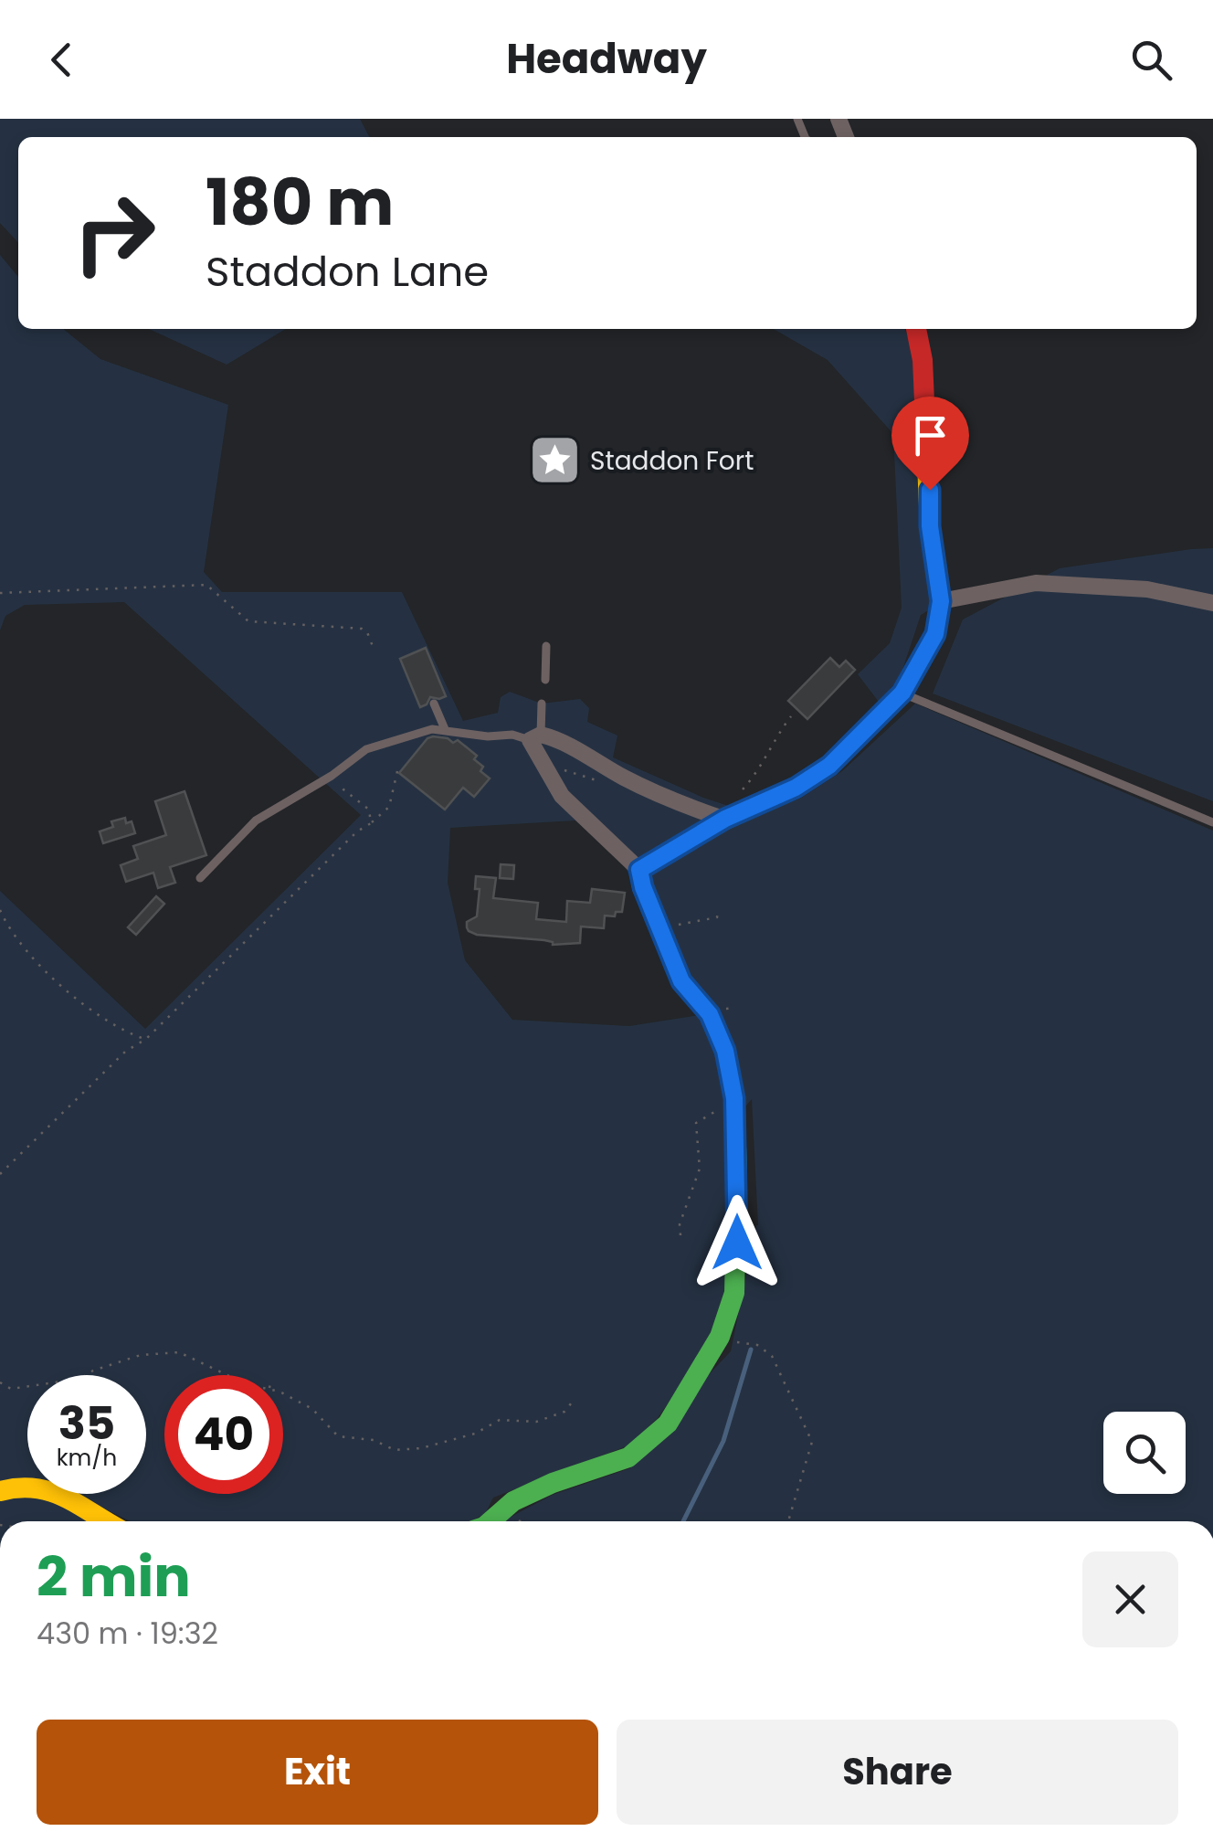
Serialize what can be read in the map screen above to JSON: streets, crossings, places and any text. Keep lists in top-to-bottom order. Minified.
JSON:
{"places":{"place":["Staddon Fort"]},"page":{"header":"Headway","turn":["180 m","Staddon Lane"],"speed":"35 km/h","limit":"40","heading":["2 min","430 m · 19:32"],"buttons":["Exit","Share"]}}
